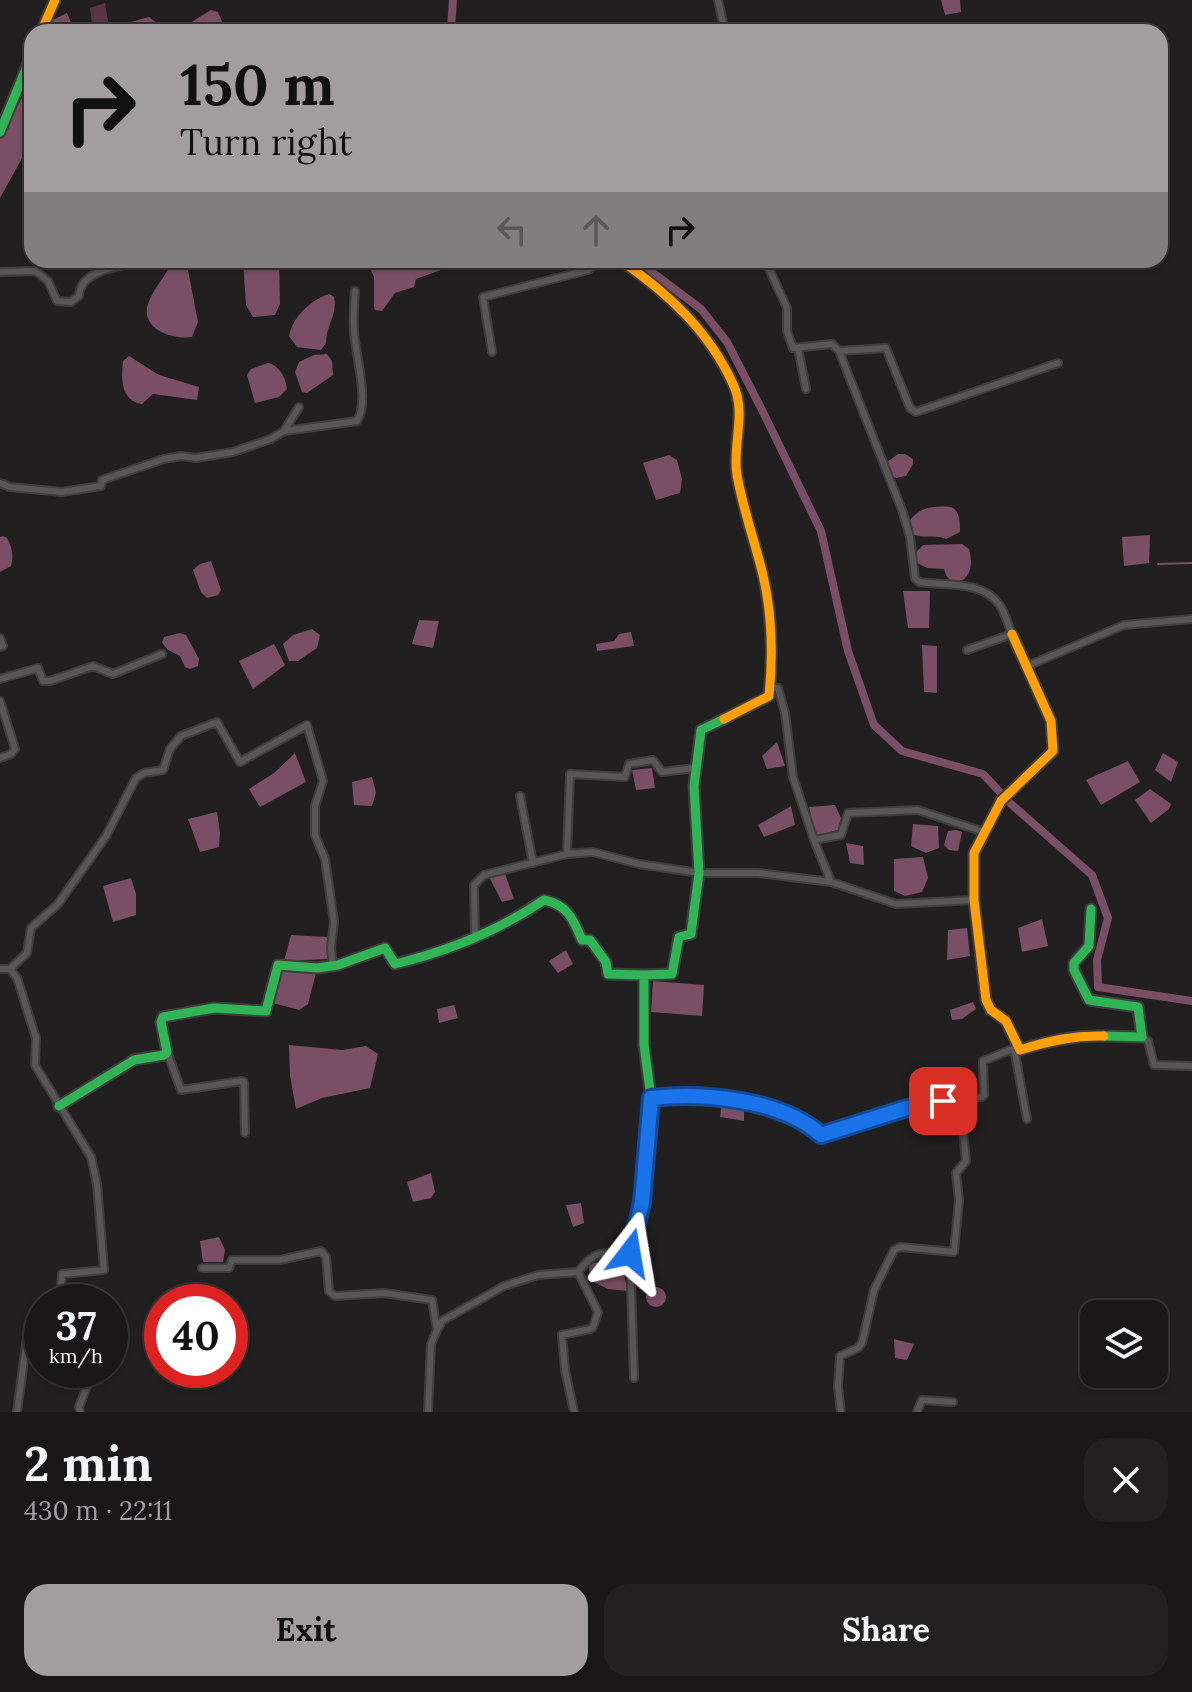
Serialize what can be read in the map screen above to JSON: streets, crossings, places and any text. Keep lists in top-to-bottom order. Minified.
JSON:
{"page":{"turn":["150 m","Turn right"],"speed":"37 km/h","limit":"40","heading":["2 min","430 m · 22:11"],"buttons":["Exit","Share"]}}
